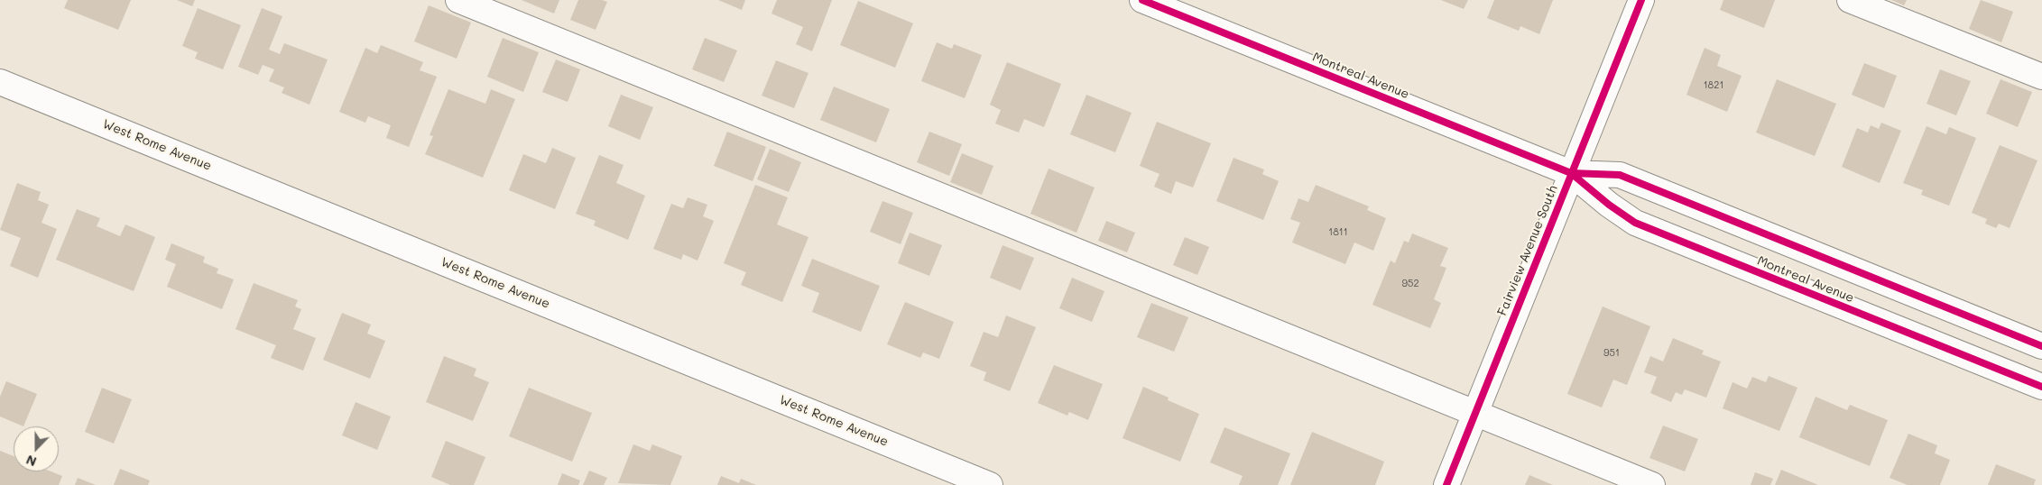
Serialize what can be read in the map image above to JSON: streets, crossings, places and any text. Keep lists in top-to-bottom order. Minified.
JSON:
{"streets":{"street":["Montreal Avenue","West Rome Avenue","Fairview Avenue South"]},"crossings":[["Montreal Avenue","Fairview Avenue South"]],"house_numbers":["1821","1811","952","951"],"north":"bottom"}
